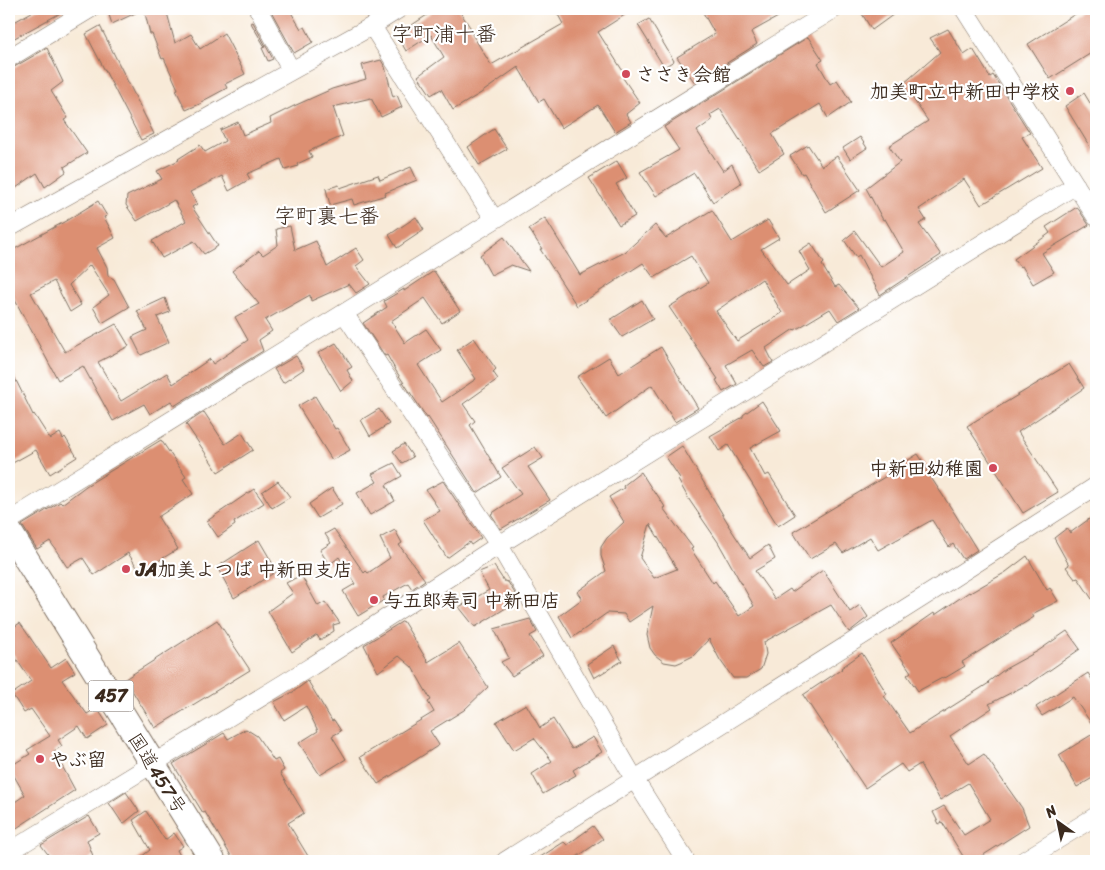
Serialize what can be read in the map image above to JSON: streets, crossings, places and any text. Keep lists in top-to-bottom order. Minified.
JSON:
{"streets":{"highway":["457","国道457号"]},"districts":["字町浦十番","字町裏七番"],"places":["ささき会館","加美町立中新田中学校","中新田幼稚園","JA加美よつば 中新田支店","与五郎寿司 中新田店","やぶ留"],"north":"top left"}
